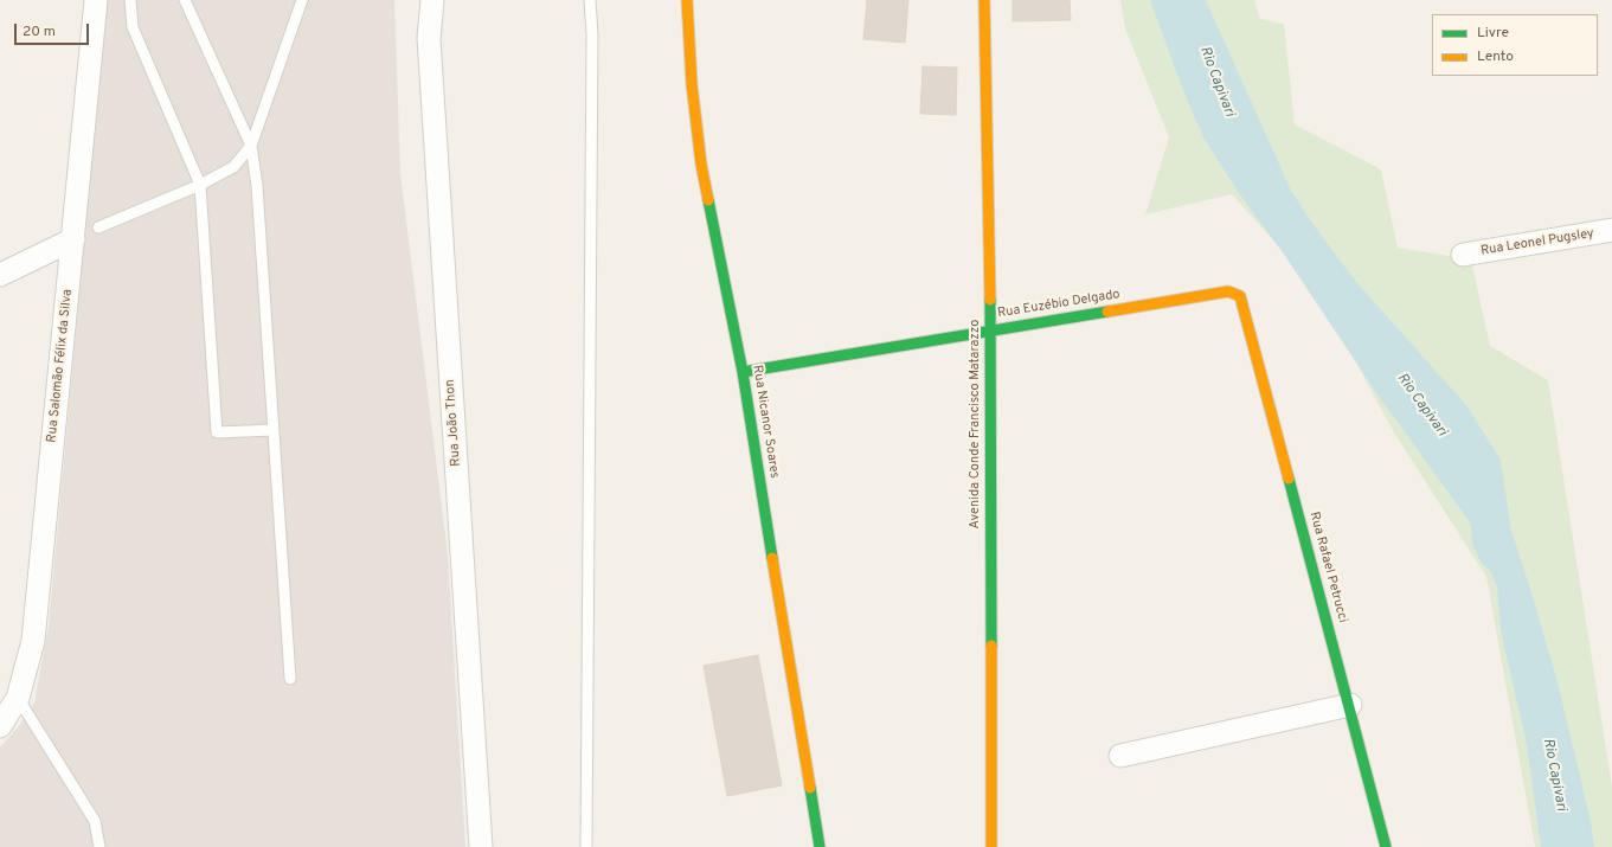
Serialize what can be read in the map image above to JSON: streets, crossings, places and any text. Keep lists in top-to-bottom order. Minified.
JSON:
{"streets":{"street":["Rua Leonel Pugsley","Rua Euzébio Delgado","Rua Salomão Félix da Silva","Rua Nicanor Soares","Rua João Thon","Avenida Conde Francisco Matarazzo","Rua Rafael Petrucci"]},"crossings":[["Rua Euzébio Delgado","Rua Nicanor Soares"],["Rua Euzébio Delgado","Avenida Conde Francisco Matarazzo"],["Rua Euzébio Delgado","Rua Rafael Petrucci"]],"water":["Rio Capivari"],"legend":["Livre","Lento"],"scale_bar":"20 m"}
